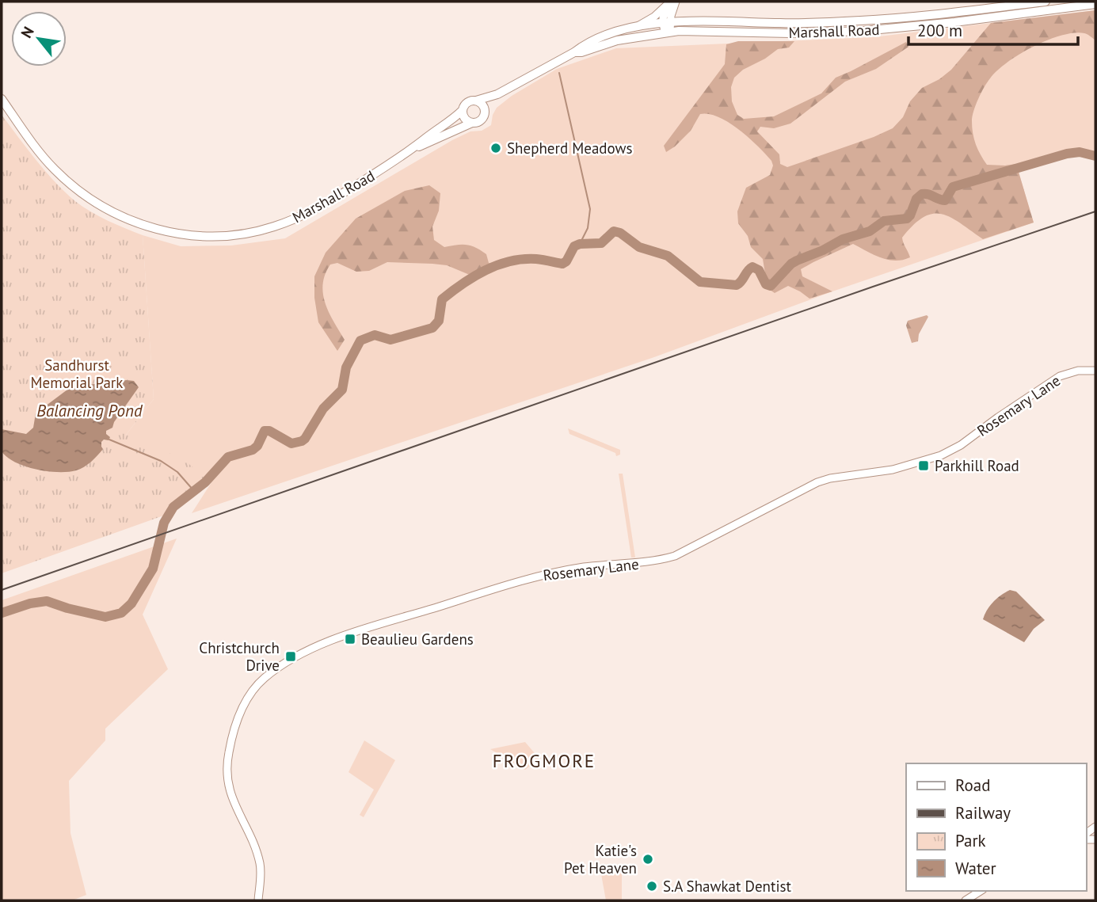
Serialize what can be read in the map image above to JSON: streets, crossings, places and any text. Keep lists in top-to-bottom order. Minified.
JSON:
{"streets":{"main road":["Marshall Road"],"street":["Rosemary Lane"]},"districts":["FROGMORE"],"water":["Balancing Pond"],"parks":["Sandhurst Memorial Park"],"places":{"other":["Shepherd Meadows","Katie's Pet Heaven","S.A Shawkat Dentist"],"transit":["Parkhill Road","Beaulieu Gardens","Christchurch Drive"]},"legend":["Road","Railway","Park","Water"],"scale_bar":"200 m","north":"top left"}
